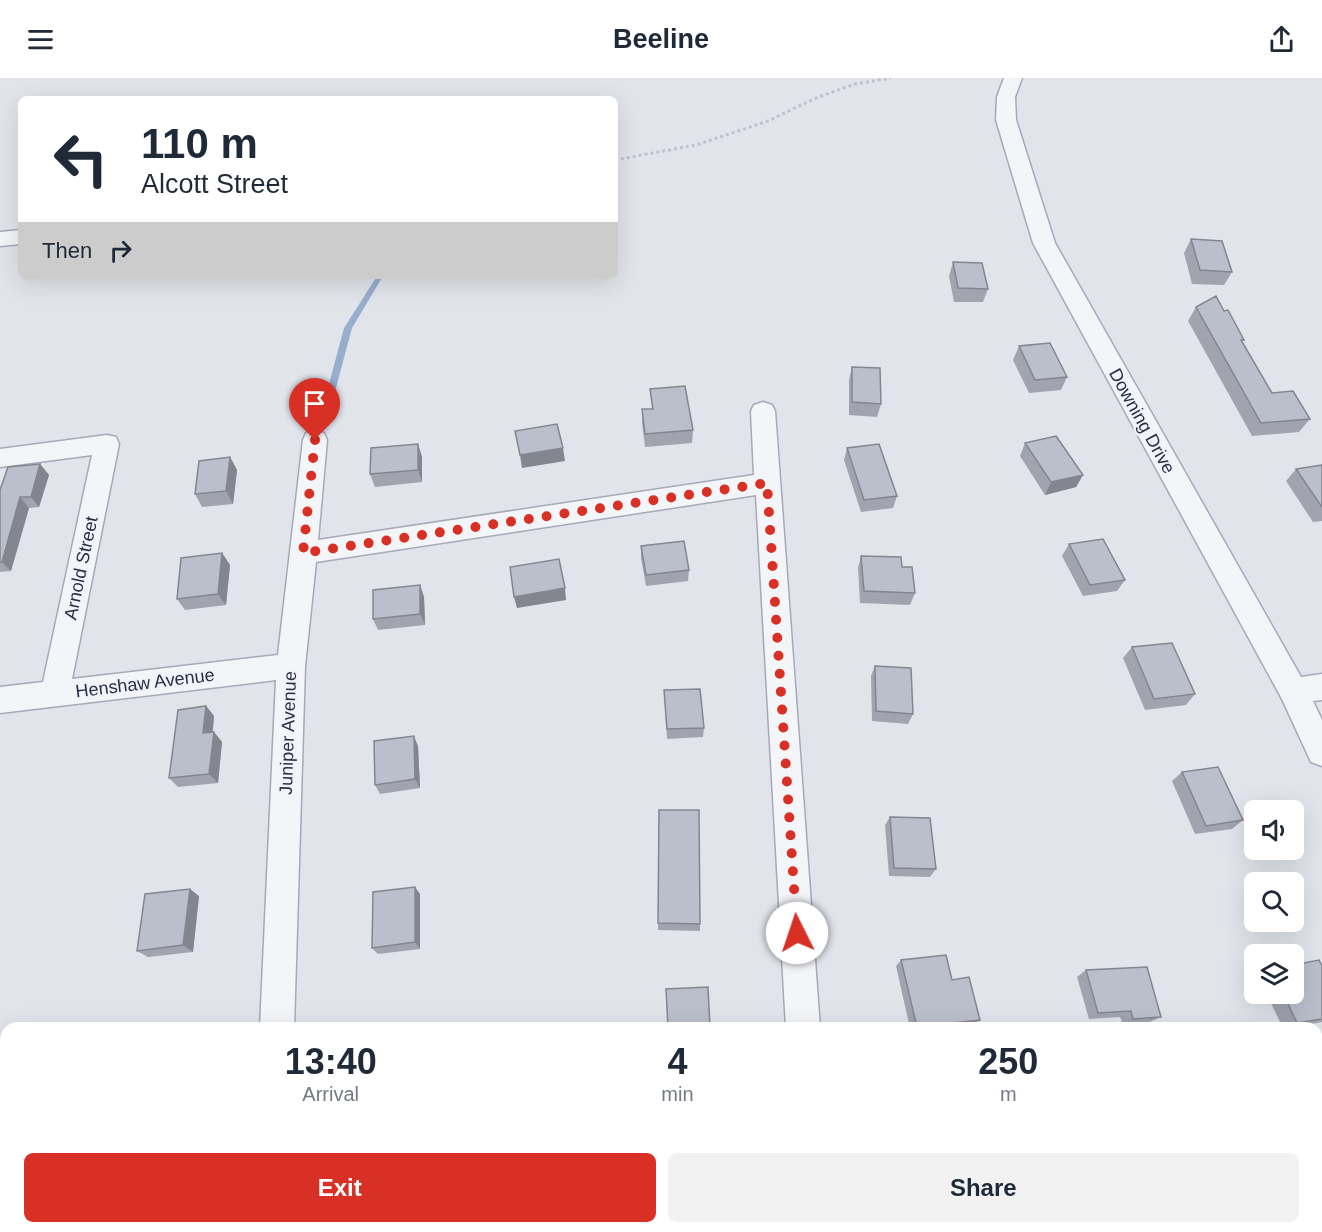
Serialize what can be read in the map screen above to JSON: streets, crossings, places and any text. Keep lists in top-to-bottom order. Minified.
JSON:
{"streets":{"street":["Downing Drive","Arnold Street","Henshaw Avenue","Juniper Avenue"]},"crossings":[["Arnold Street","Henshaw Avenue"],["Henshaw Avenue","Juniper Avenue"]],"page":{"header":"Beeline","turn":["110 m","Alcott Street"],"then":"Then","eta":["13:40","Arrival","4","min","250","m"],"buttons":["Exit","Share"]}}
